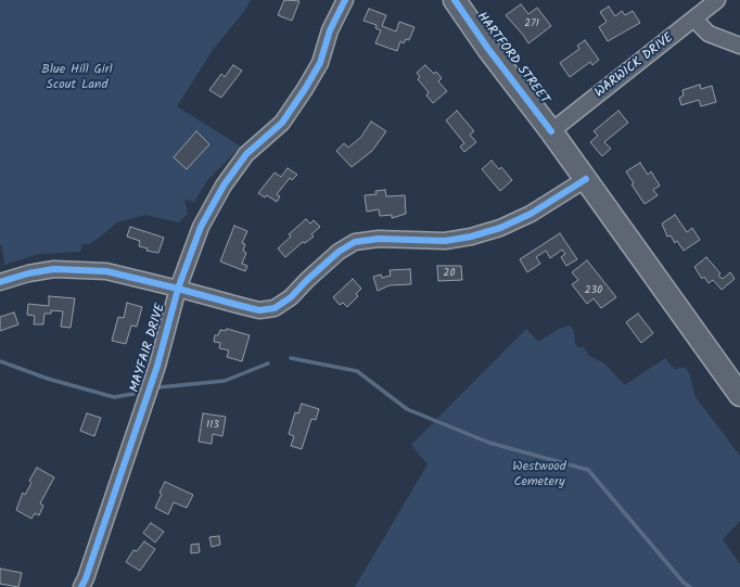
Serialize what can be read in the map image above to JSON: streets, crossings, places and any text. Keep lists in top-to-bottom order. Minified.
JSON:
{"streets":{"street":["HARTFORD STREET","WARWICK DRIVE","MAYFAIR DRIVE"]},"crossings":[["HARTFORD STREET","WARWICK DRIVE"]],"parks":["Blue Hill Girl Scout Land","Westwood Cemetery"],"house_numbers":["271","20","230","113"]}
